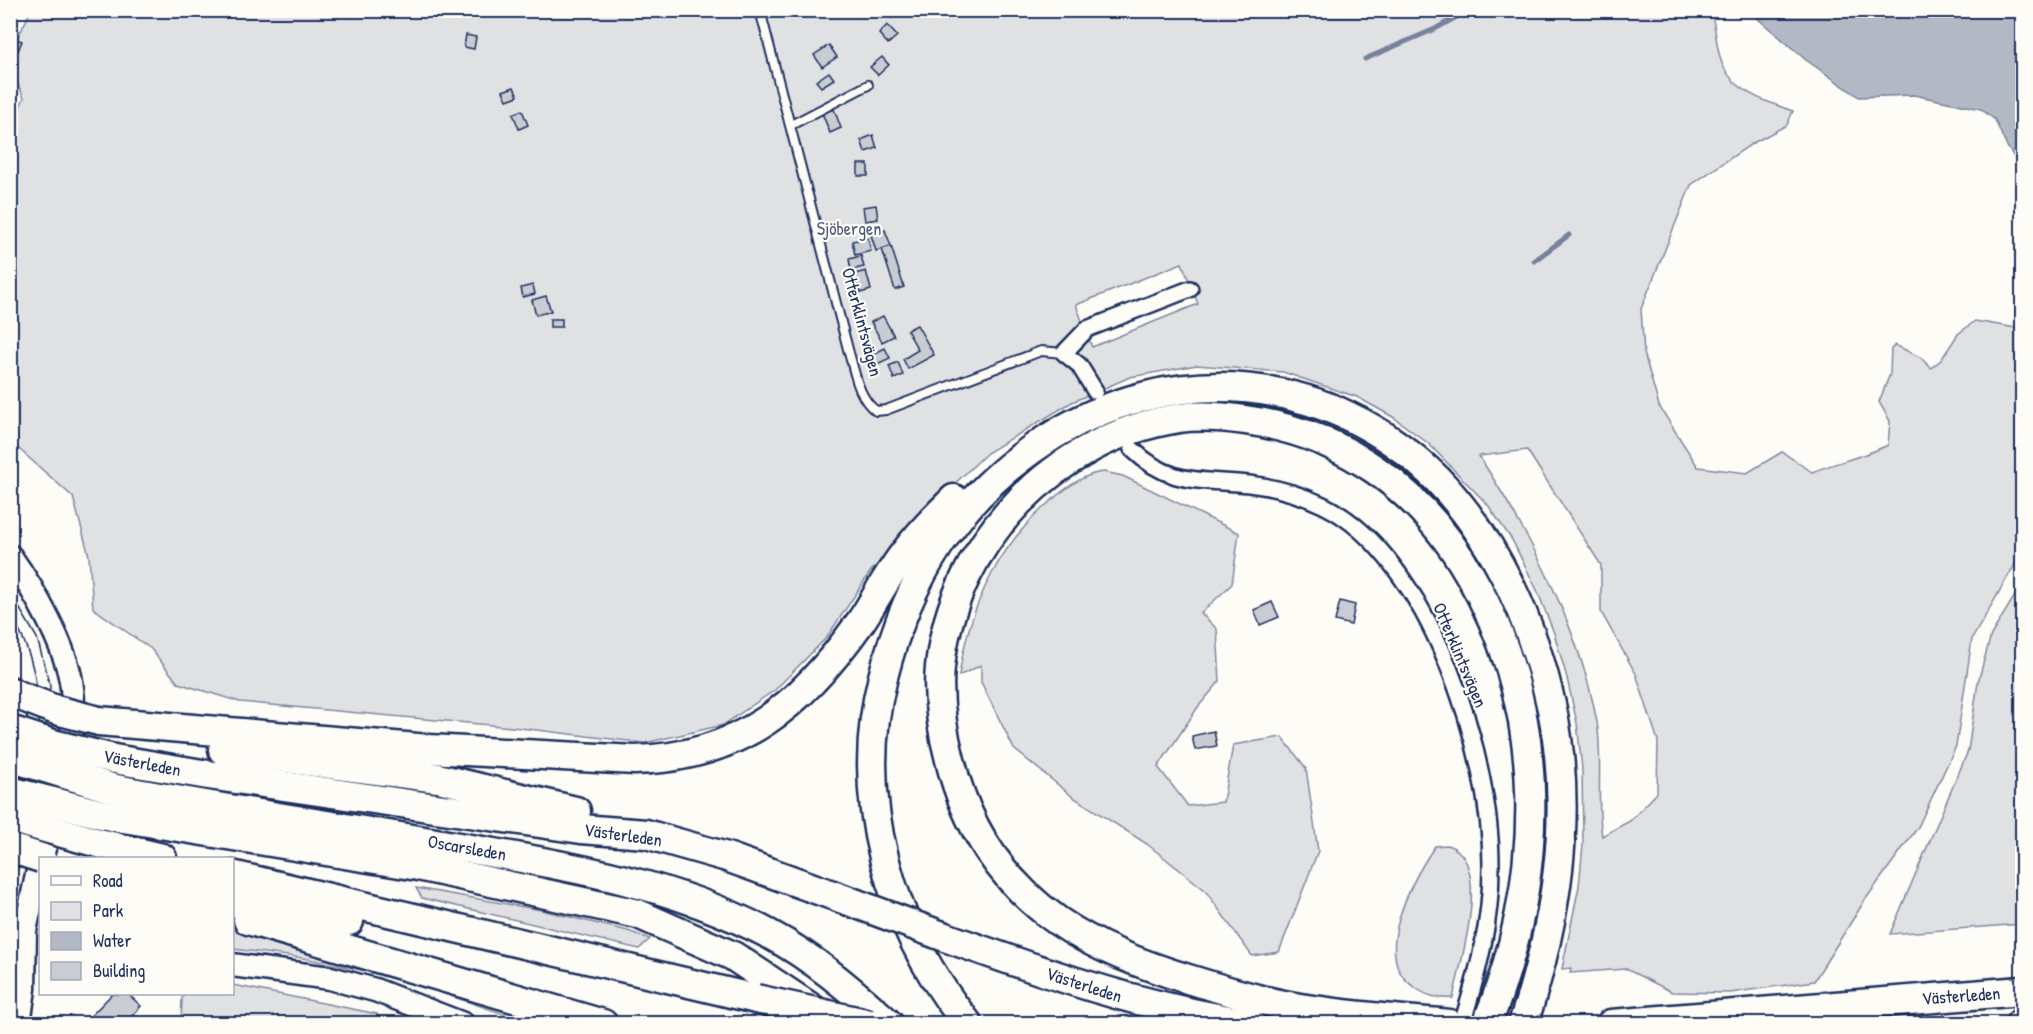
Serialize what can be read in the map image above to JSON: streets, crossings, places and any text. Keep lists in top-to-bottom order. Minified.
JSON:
{"streets":{"highway":["Västerleden","Oscarsleden"],"street":["Otterklintsvägen"]},"parks":["Sjöbergen"],"legend":["Road","Park","Water","Building"]}
